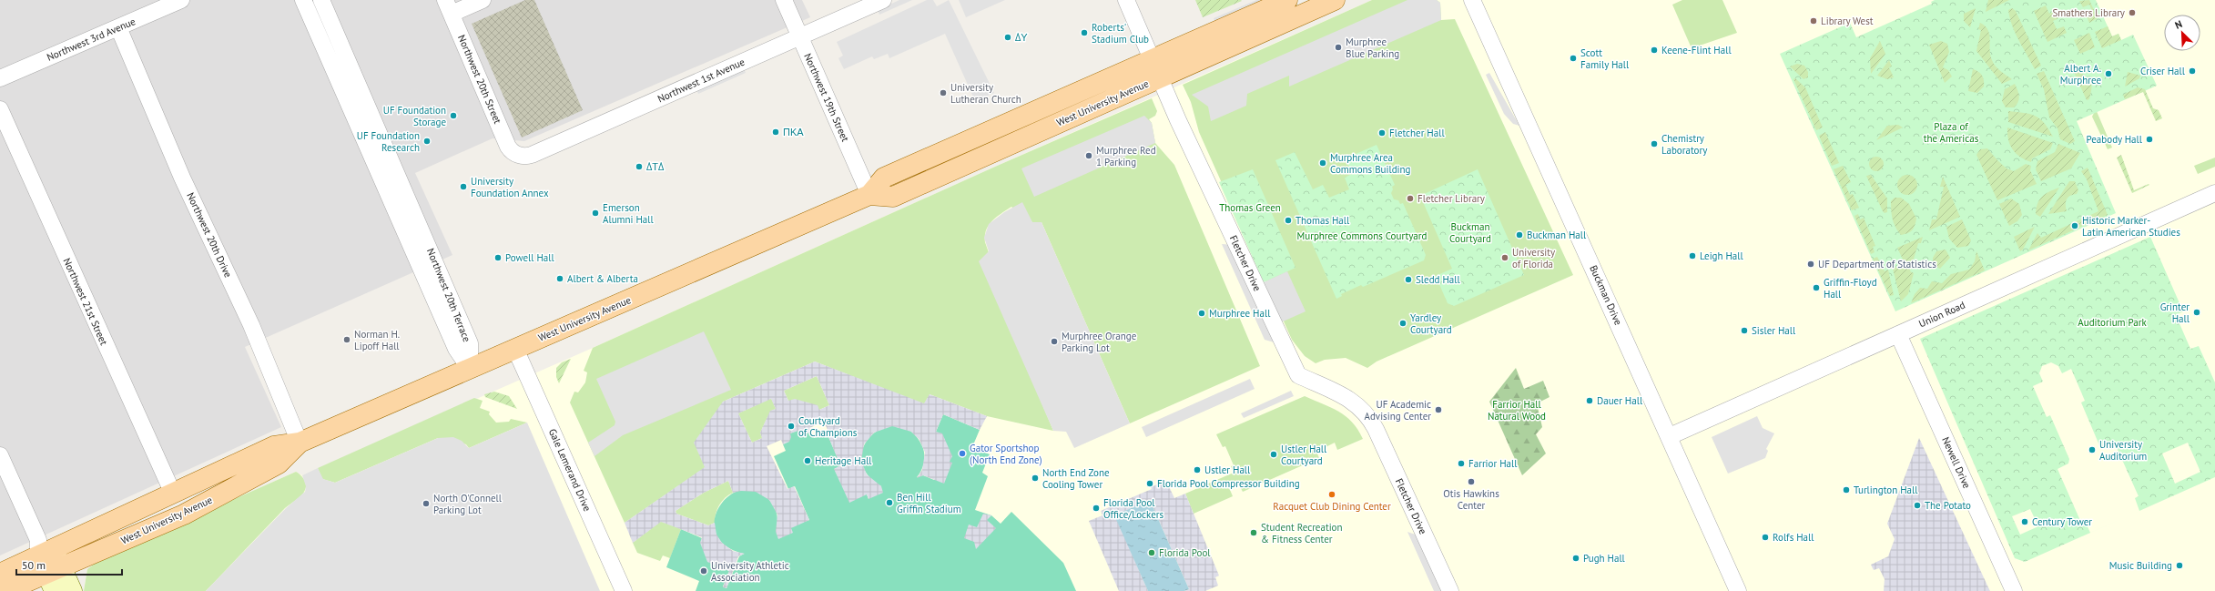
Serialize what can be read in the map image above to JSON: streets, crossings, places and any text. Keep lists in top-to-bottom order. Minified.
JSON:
{"streets":{"main road":["West University Avenue"],"street":["Northwest 3rd Avenue","Northwest 20th Street","Northwest 1st Avenue","Northwest 19th Street","Northwest 20th Drive","Fletcher Drive","Northwest 20th Terrace","Buckman Drive","Northwest 21st Street","Union Road","Newell Drive","Gale Lemerand Drive"]},"crossings":[["Northwest 3rd Avenue","Northwest 20th Drive"],["Northwest 20th Street","Northwest 1st Avenue"],["Northwest 1st Avenue","Northwest 19th Street"],["Northwest 19th Street","West University Avenue"],["West University Avenue","Northwest 20th Drive"],["West University Avenue","Fletcher Drive"],["West University Avenue","Northwest 20th Terrace"],["West University Avenue","Northwest 21st Street"],["West University Avenue","Gale Lemerand Drive"],["Buckman Drive","Union Road"],["Union Road","Newell Drive"]],"parks":["Plaza of the Americas","Thomas Green","Buckman Courtyard","Murphree Commons Courtyard","Auditorium Park","Farrior Hall Natural Wood"],"places":["Smathers Library","Library West","Roberts' Stadium Club","ΔΥ","Murphree Blue Parking","Keene-Flint Hall","Scott Family Hall","Criser Hall","Albert A. Murphree","University Lutheran Church","UF Foundation Storage","ΠΚΑ","Fletcher Hall","Peabody Hall","UF Foundation Research","Chemistry Laboratory","Murphree Red 1 Parking","Murphree Area Commons Building","ΔΤΔ","University Foundation Annex","Fletcher Library","Emerson Alumni Hall","Thomas Hall","Historic Marker- Latin American Studies","Buckman Hall","Leigh Hall","Powell Hall","University of Florida","UF Department of Statistics","Albert & Alberta","Sledd Hall","Griffin-Floyd Hall","Grinter Hall","Murphree Hall","Yardley Courtyard","Sisler Hall","Norman H. Lipoff Hall","Murphree Orange Parking Lot","Dauer Hall","UF Academic Advising Center","Courtyard of Champions","University Auditorium","Gator Sportshop (North End Zone)","Ustler Hall Courtyard","Heritage Hall","Farrior Hall","Ustler Hall","North End Zone Cooling Tower","Otis Hawkins Center","Florida Pool Compressor Building","Turlington Hall","Racquet Club Dining Center","Ben Hill Griffin Stadium","North O'Connell Parking Lot","The Potato","Florida Pool Office/Lockers","Century Tower","Student Recreation & Fitness Center","Rolfs Hall","Florida Pool","Pugh Hall","Music Building","University Athletic Association"],"scale_bar":"50 m","north":"top left"}
